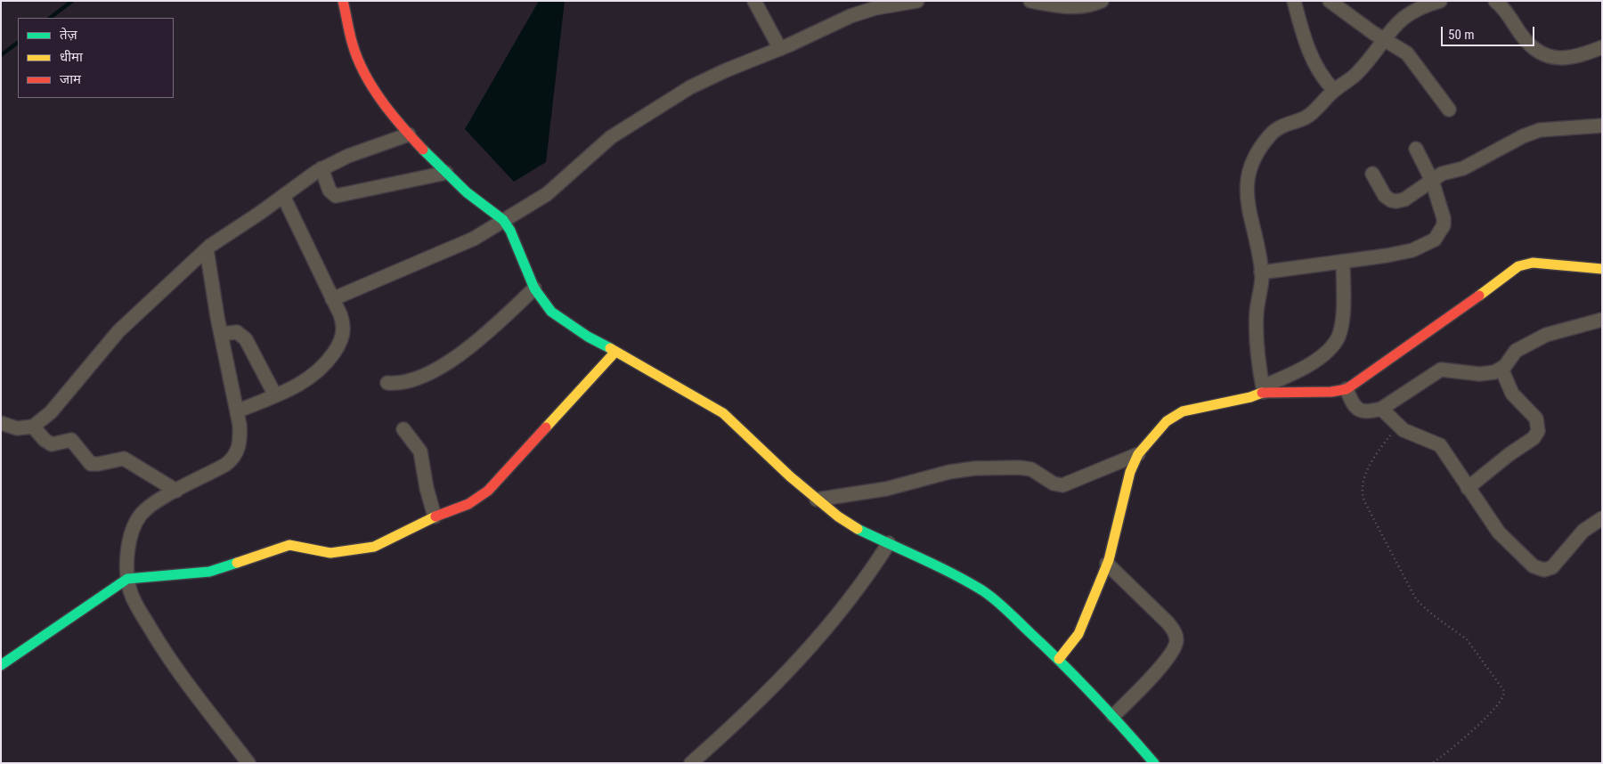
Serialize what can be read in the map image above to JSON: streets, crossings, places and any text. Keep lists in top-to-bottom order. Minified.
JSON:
{"legend":["तेज़","धीमा","जाम"],"scale_bar":"50 m"}
